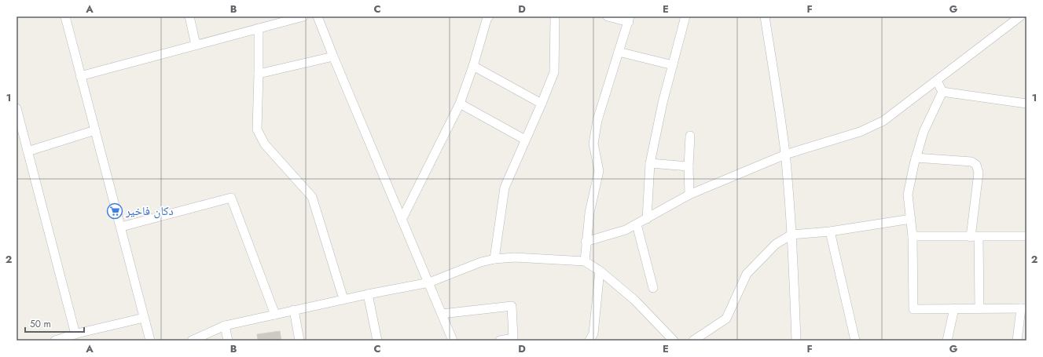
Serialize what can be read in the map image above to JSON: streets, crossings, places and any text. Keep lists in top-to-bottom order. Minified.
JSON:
{"places":{"supermarket":["دكان فاخیر"]},"scale_bar":"50 m","grid":{"columns":["A","B","C","D","E","F","G"],"rows":["1","2"]}}
